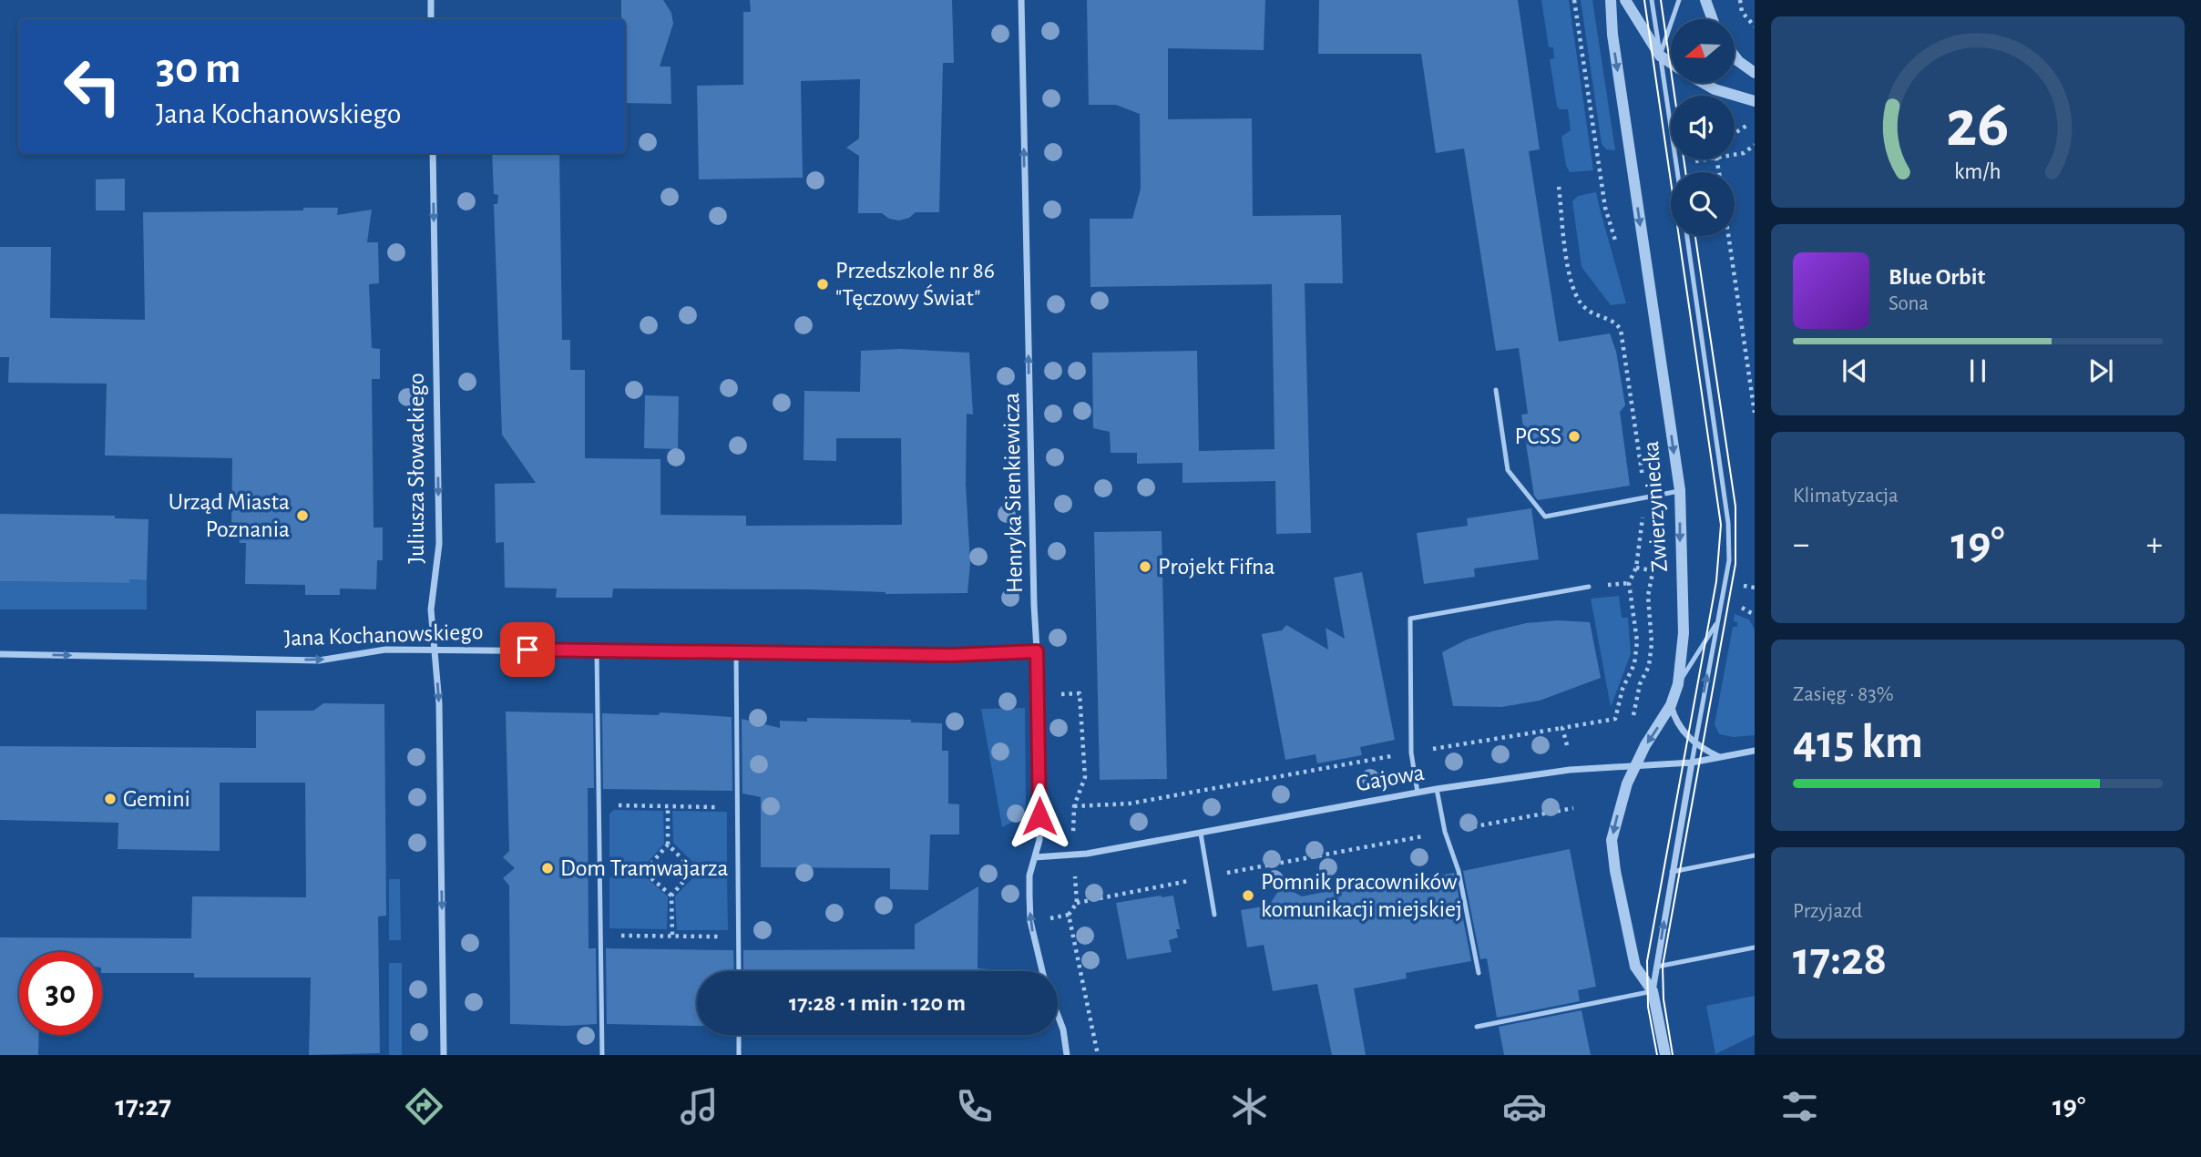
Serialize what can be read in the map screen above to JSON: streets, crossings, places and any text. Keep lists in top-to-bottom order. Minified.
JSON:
{"streets":{"street":["Juliusza Słowackiego","Henryka Sienkiewicza","Zwierzyniecka","Jana Kochanowskiego","Gajowa"]},"crossings":[["Juliusza Słowackiego","Jana Kochanowskiego"],["Henryka Sienkiewicza","Jana Kochanowskiego"],["Henryka Sienkiewicza","Gajowa"],["Zwierzyniecka","Gajowa"]],"one_way":["Juliusza Słowackiego","Henryka Sienkiewicza","Zwierzyniecka","Jana Kochanowskiego"],"places":["Przedszkole nr 86 \"Tęczowy Świat\"","PCSS","Urząd Miasta Poznania","Projekt Fifna","Gemini","Dom Tramwajarza","Pomnik pracowników komunikacji miejskiej"],"north":"left","page":{"turn":["30 m","Jana Kochanowskiego"],"song":["Blue Orbit","Sona"],"tile":["Klimatyzacja",["Zasięg · 83%","415 km"],["Przyjazd","17:28"]],"heat":["−","19°","+"],"limit":"30","trip":"17:28 · 1 min · 120 m","tabs":["17:27","19°"],"gauge":["26","km/h"]}}
